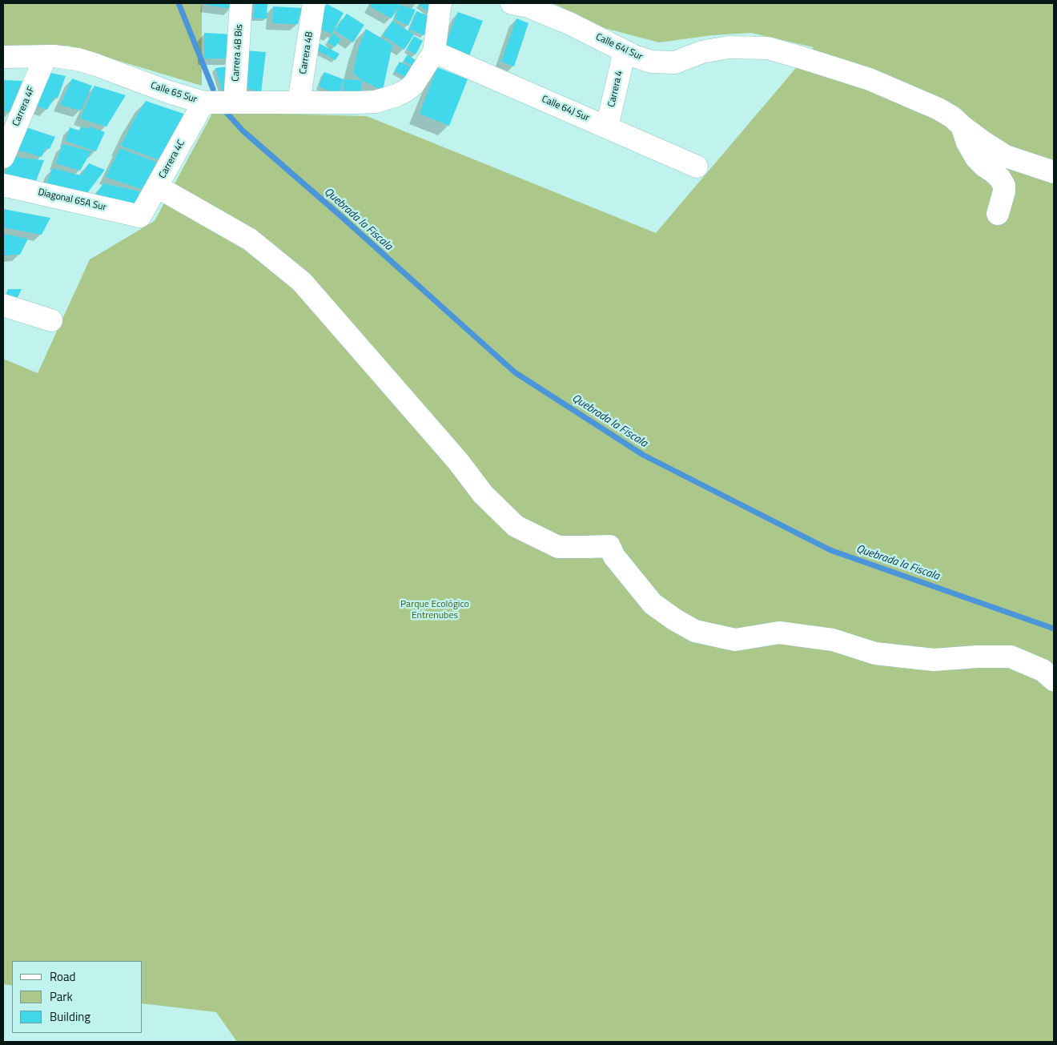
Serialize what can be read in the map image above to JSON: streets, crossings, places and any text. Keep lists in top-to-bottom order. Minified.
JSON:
{"streets":{"street":["Calle 64I Sur","Carrera 4B Bis","Carrera 4B","Carrera 4","Calle 65 Sur","Carrera 4F","Calle 64J Sur","Carrera 4C","Diagonal 65A Sur"]},"crossings":[["Calle 64I Sur","Carrera 4"],["Carrera 4B Bis","Calle 65 Sur"],["Carrera 4B","Calle 65 Sur"],["Carrera 4","Calle 64J Sur"],["Calle 65 Sur","Carrera 4F"],["Calle 65 Sur","Calle 64J Sur"],["Calle 65 Sur","Carrera 4C"],["Carrera 4C","Diagonal 65A Sur"]],"water":["Quebrada la Fiscala"],"parks":["Parque Ecológico Entrenubes"],"legend":["Road","Park","Building"]}
